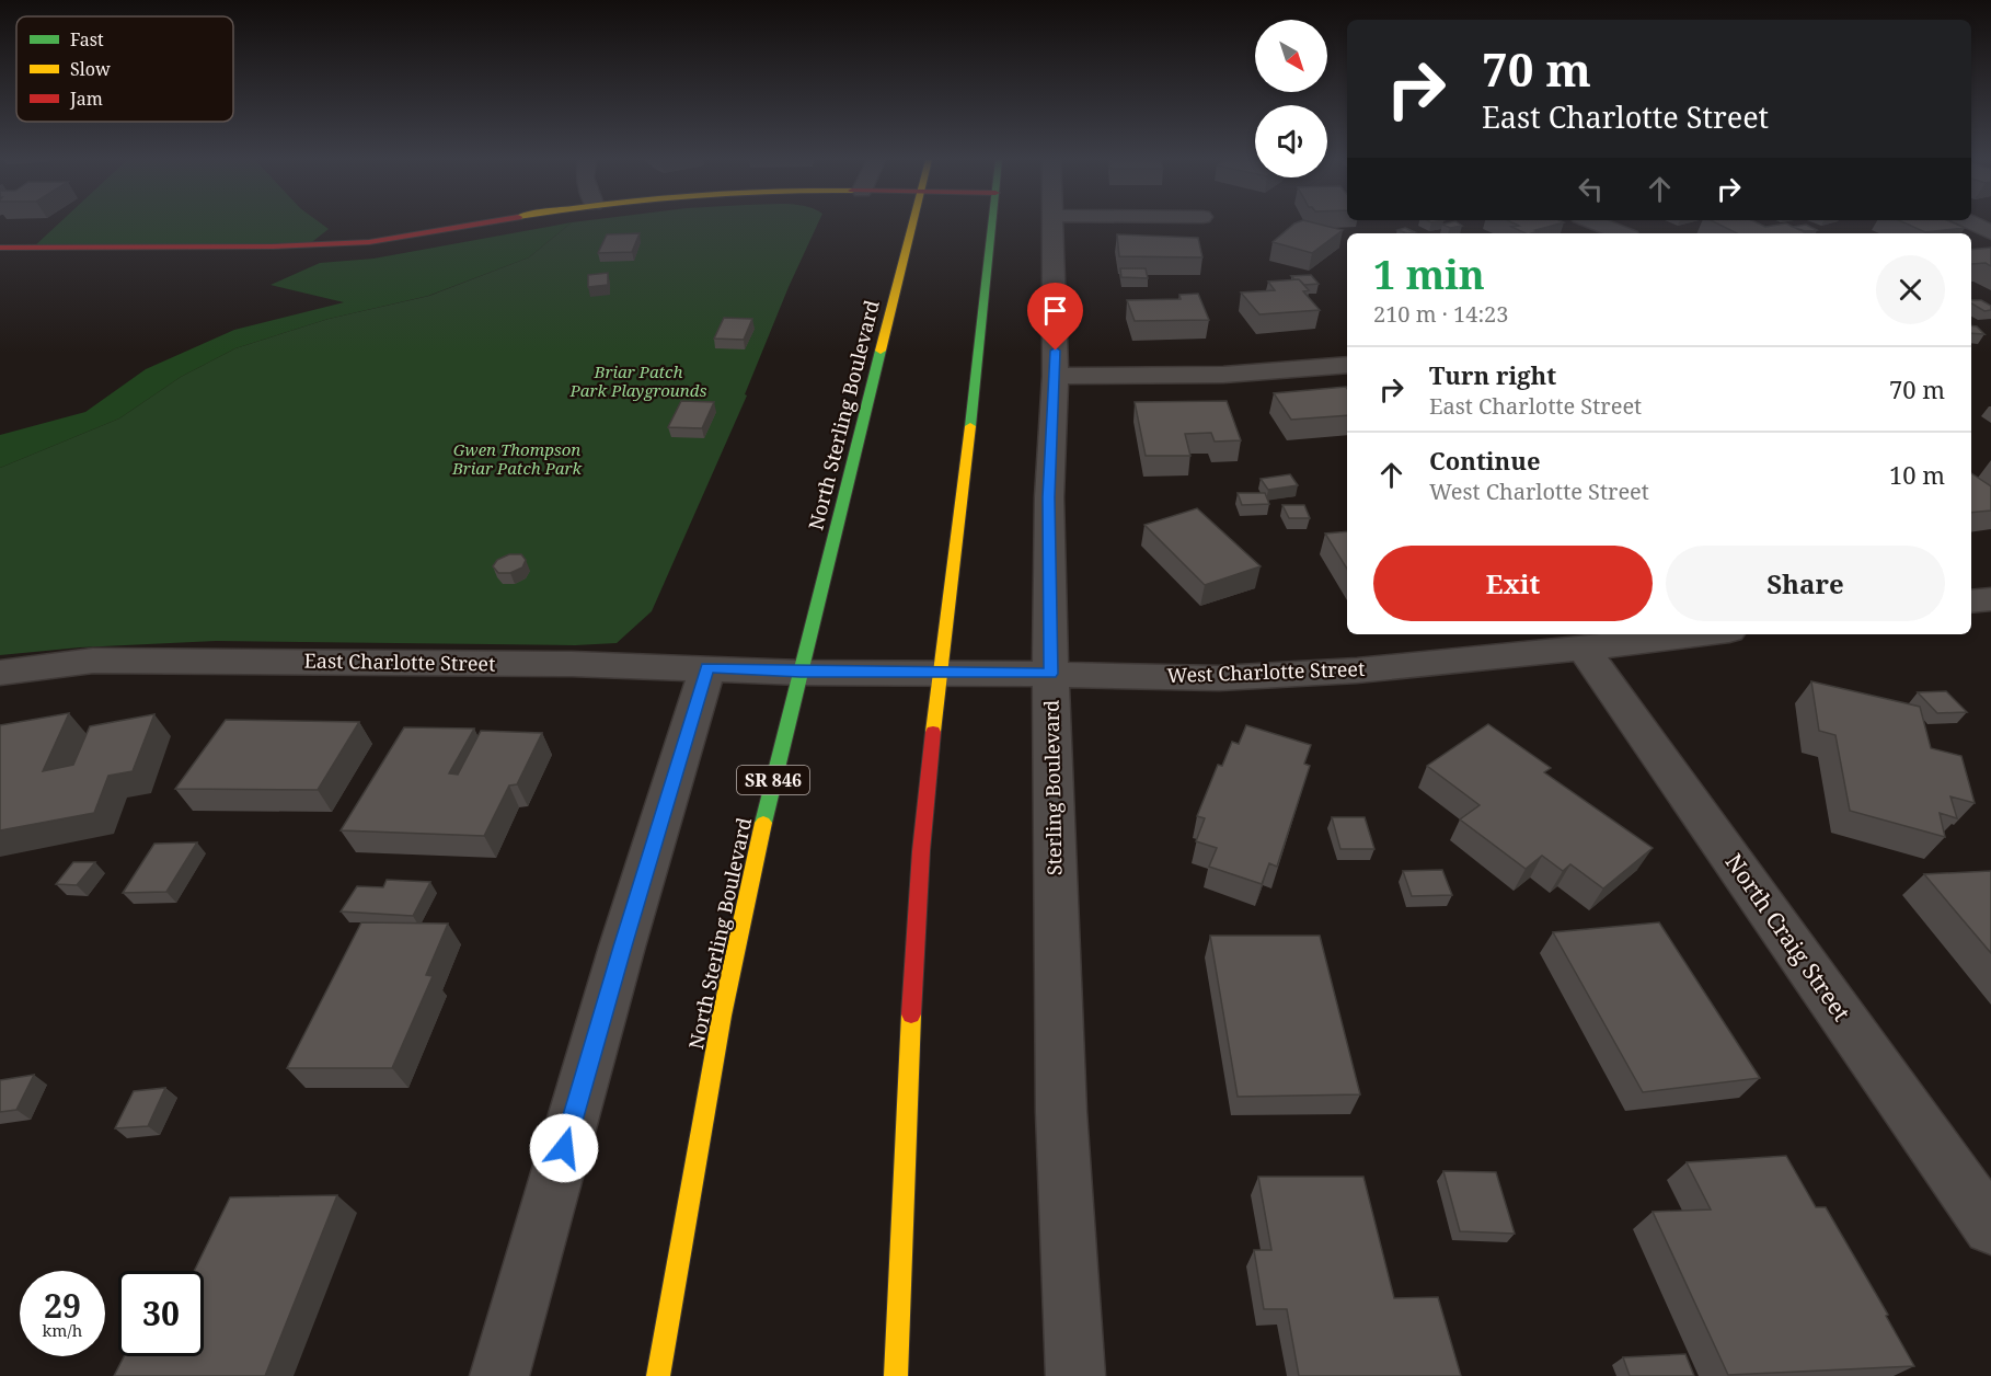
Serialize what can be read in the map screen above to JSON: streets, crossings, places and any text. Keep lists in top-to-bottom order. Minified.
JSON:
{"streets":{"main road":["North Sterling Boulevard","SR 846"],"street":["East Charlotte Street","West Charlotte Street","Sterling Boulevard","North Craig Street"]},"crossings":[["North Sterling Boulevard","East Charlotte Street"],["North Sterling Boulevard","West Charlotte Street"],["East Charlotte Street","West Charlotte Street"],["West Charlotte Street","Sterling Boulevard"],["West Charlotte Street","North Craig Street"]],"parks":["Briar Patch Park Playgrounds","Gwen Thompson Briar Patch Park"],"legend":["Fast","Slow","Jam"],"north":"bottom right","page":{"turn":["70 m","East Charlotte Street"],"heading":["1 min","210 m · 14:23"],"list":[{"name":"Turn right","note":"East Charlotte Street","value":"70 m"},{"name":"Continue","note":"West Charlotte Street","value":"10 m"}],"buttons":["Exit","Share"],"speed":"29 km/h","limit":"30"}}
